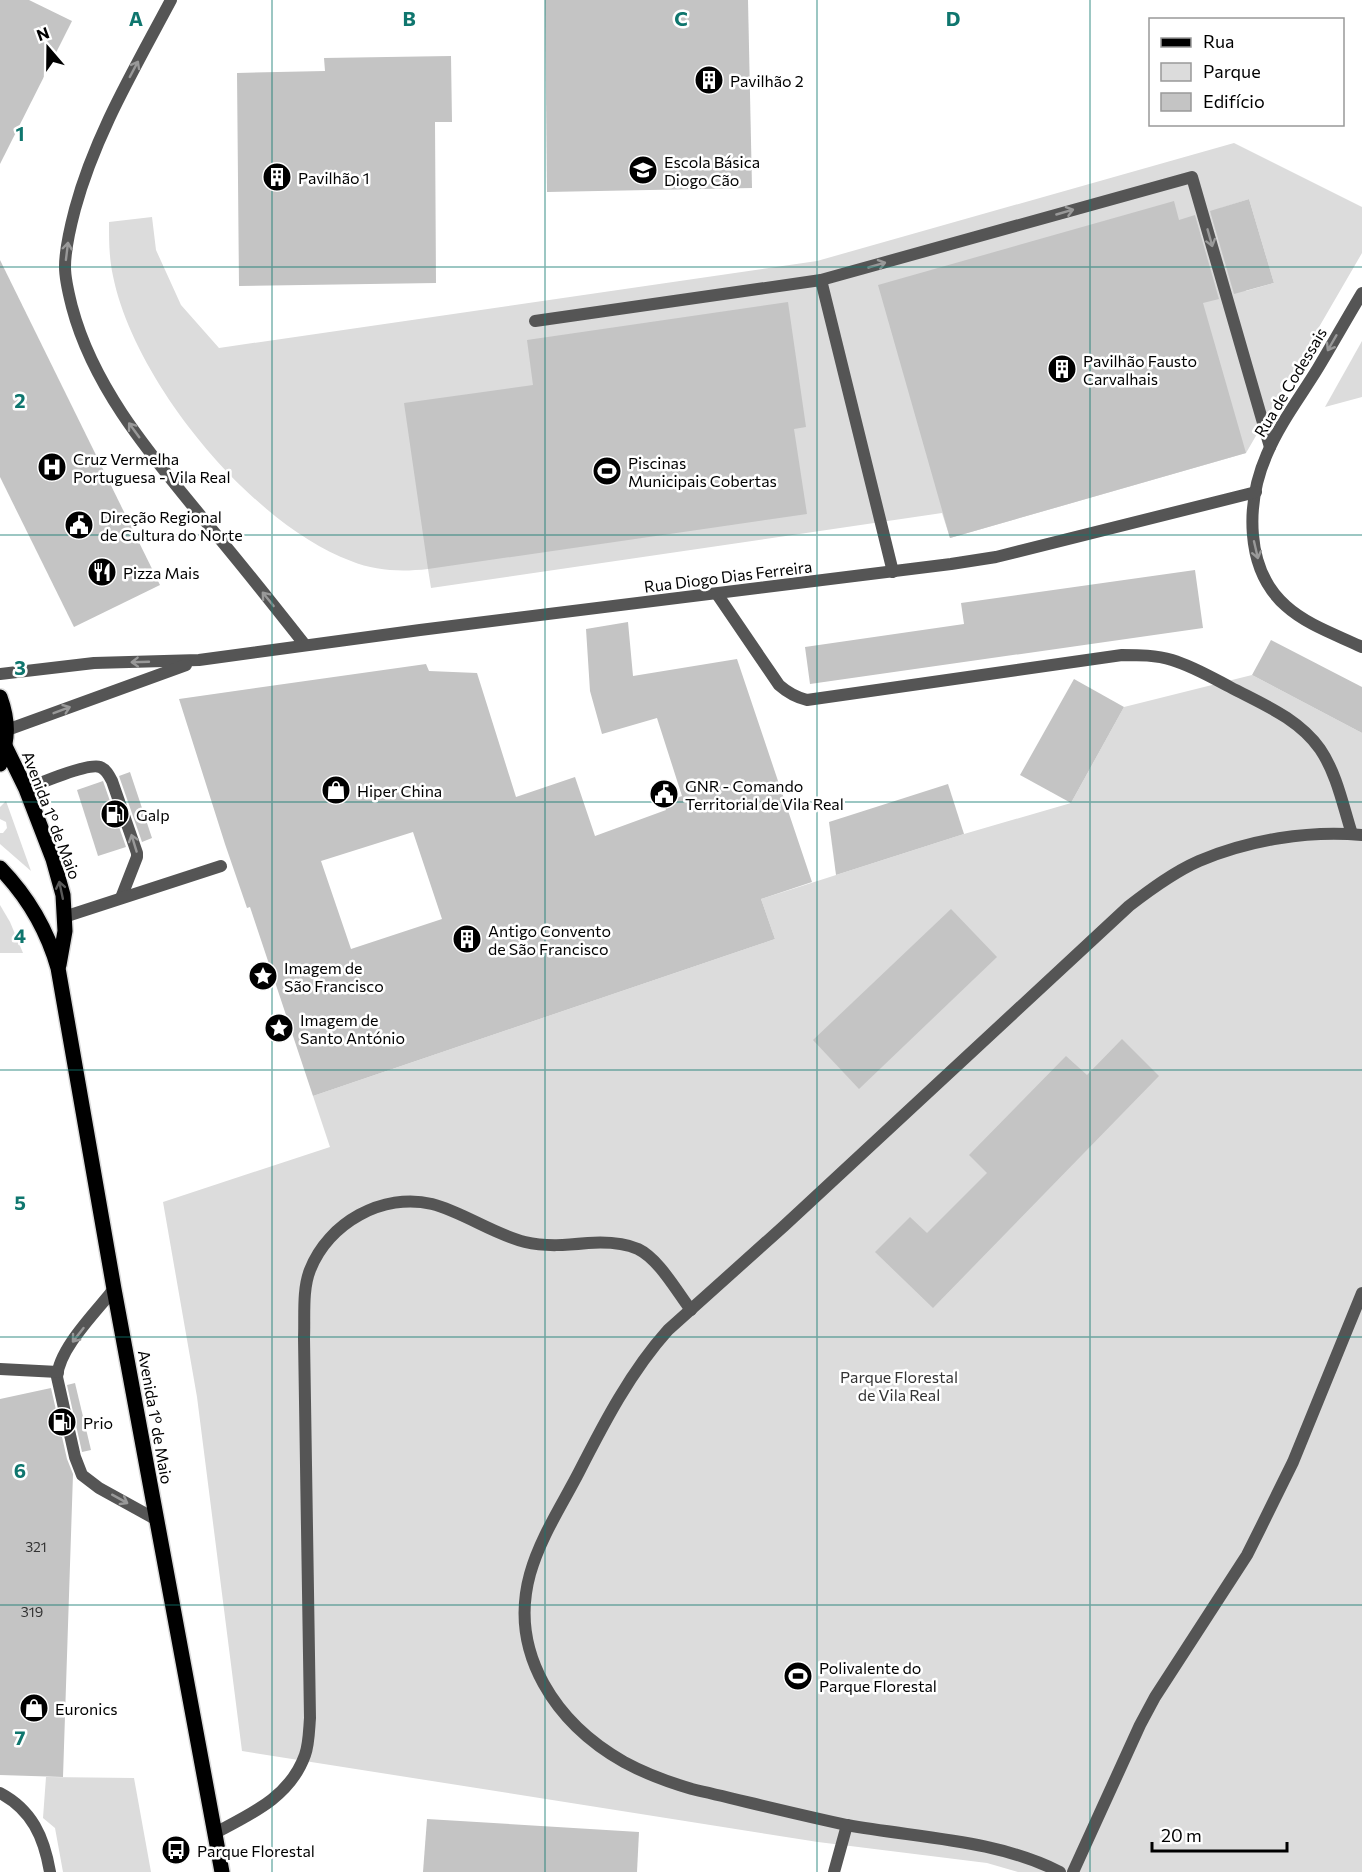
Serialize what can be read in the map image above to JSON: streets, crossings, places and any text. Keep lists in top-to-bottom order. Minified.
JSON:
{"streets":{"main road":["Avenida 1º de Maio"],"street":["Rua de Codessais","Rua Diogo Dias Ferreira"]},"crossings":[["Rua de Codessais","Rua Diogo Dias Ferreira"]],"parks":["Parque Florestal de Vila Real"],"places":{"building":["Pavilhão 2","Pavilhão 1","Pavilhão Fausto Carvalhais","Antigo Convento de São Francisco"],"school or university":["Escola Básica Diogo Cão"],"hospital":["Cruz Vermelha Portuguesa - Vila Real"],"sports":["Piscinas Municipais Cobertas","Polivalente do Parque Florestal"],"public building":["Direção Regional de Cultura do Norte","GNR - Comando Territorial de Vila Real"],"restaurant":["Pizza Mais"],"shop":["Hiper China","Euronics"],"fuel station":["Galp","Prio"],"place":["Imagem de São Francisco","Imagem de Santo António"],"bus stop":["Parque Florestal"]},"house_numbers":["321","319"],"legend":["Rua","Parque","Edifício"],"scale_bar":"20 m","north":"top","grid":{"columns":["A","B","C","D"],"rows":["1","2","3","4","5","6","7"]}}
